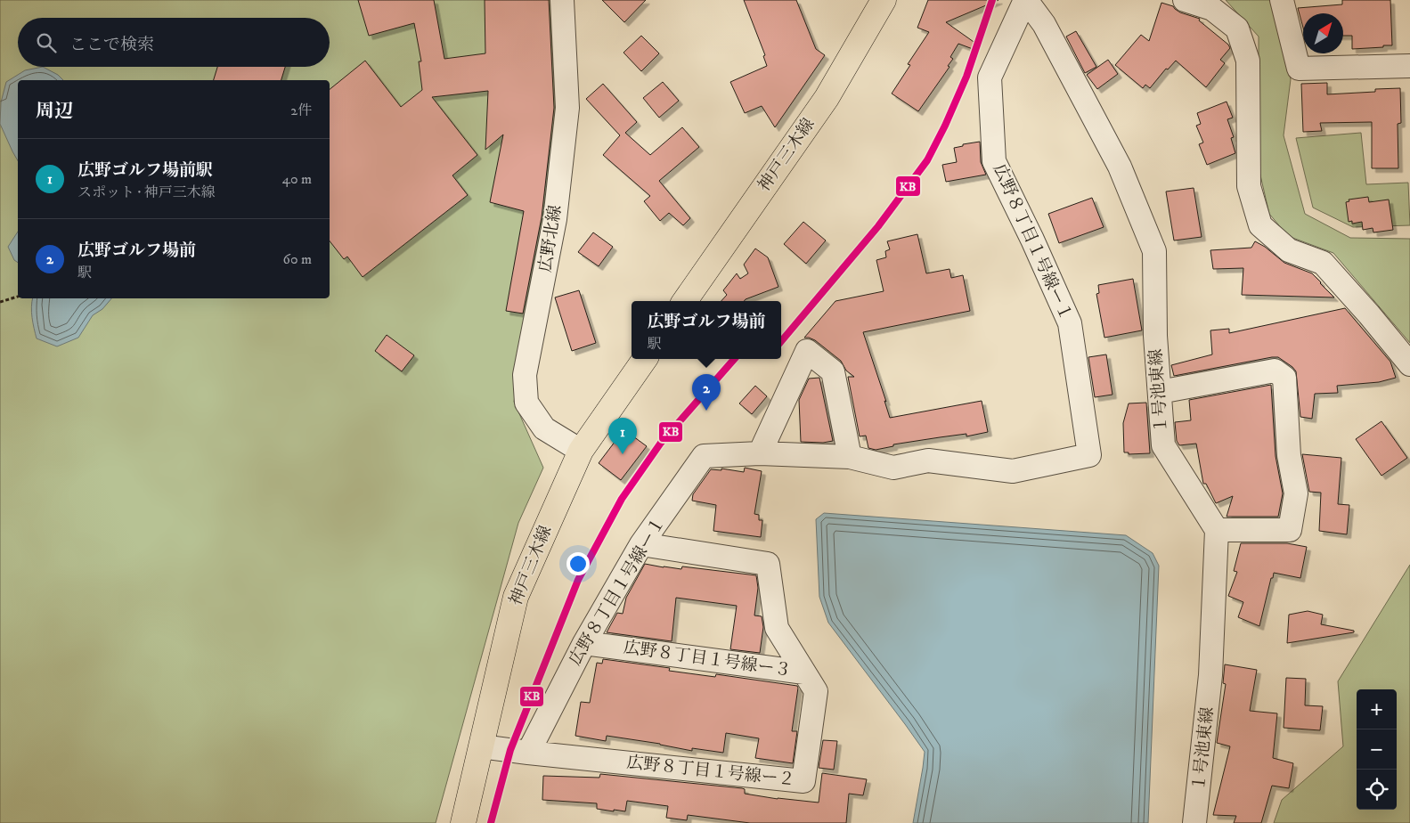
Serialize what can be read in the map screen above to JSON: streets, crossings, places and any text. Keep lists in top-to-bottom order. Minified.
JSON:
{"streets":{"main road":["神戸三木線"],"street":["広野北線","広野８丁目１号線ー１","１号池東線","広野８丁目１号線ー３","広野８丁目１号線ー２"]},"crossings":[["神戸三木線","広野北線"],["広野８丁目１号線ー１","１号池東線"],["広野８丁目１号線ー１","広野８丁目１号線ー３"],["広野８丁目１号線ー１","広野８丁目１号線ー２"],["広野８丁目１号線ー３","広野８丁目１号線ー２"]],"lines":["transit line KB"],"north":"top right","page":{"search":"ここで検索","heading":["周辺","2件"],"list":[{"mark":"1","name":"広野ゴルフ場前駅","note":"スポット · 神戸三木線","value":"40 m"},{"mark":"2","name":"広野ゴルフ場前","note":"駅","value":"60 m"}],"popup":["広野ゴルフ場前","駅"],"pins":["2","1"],"map_buttons":["+","−"]}}
